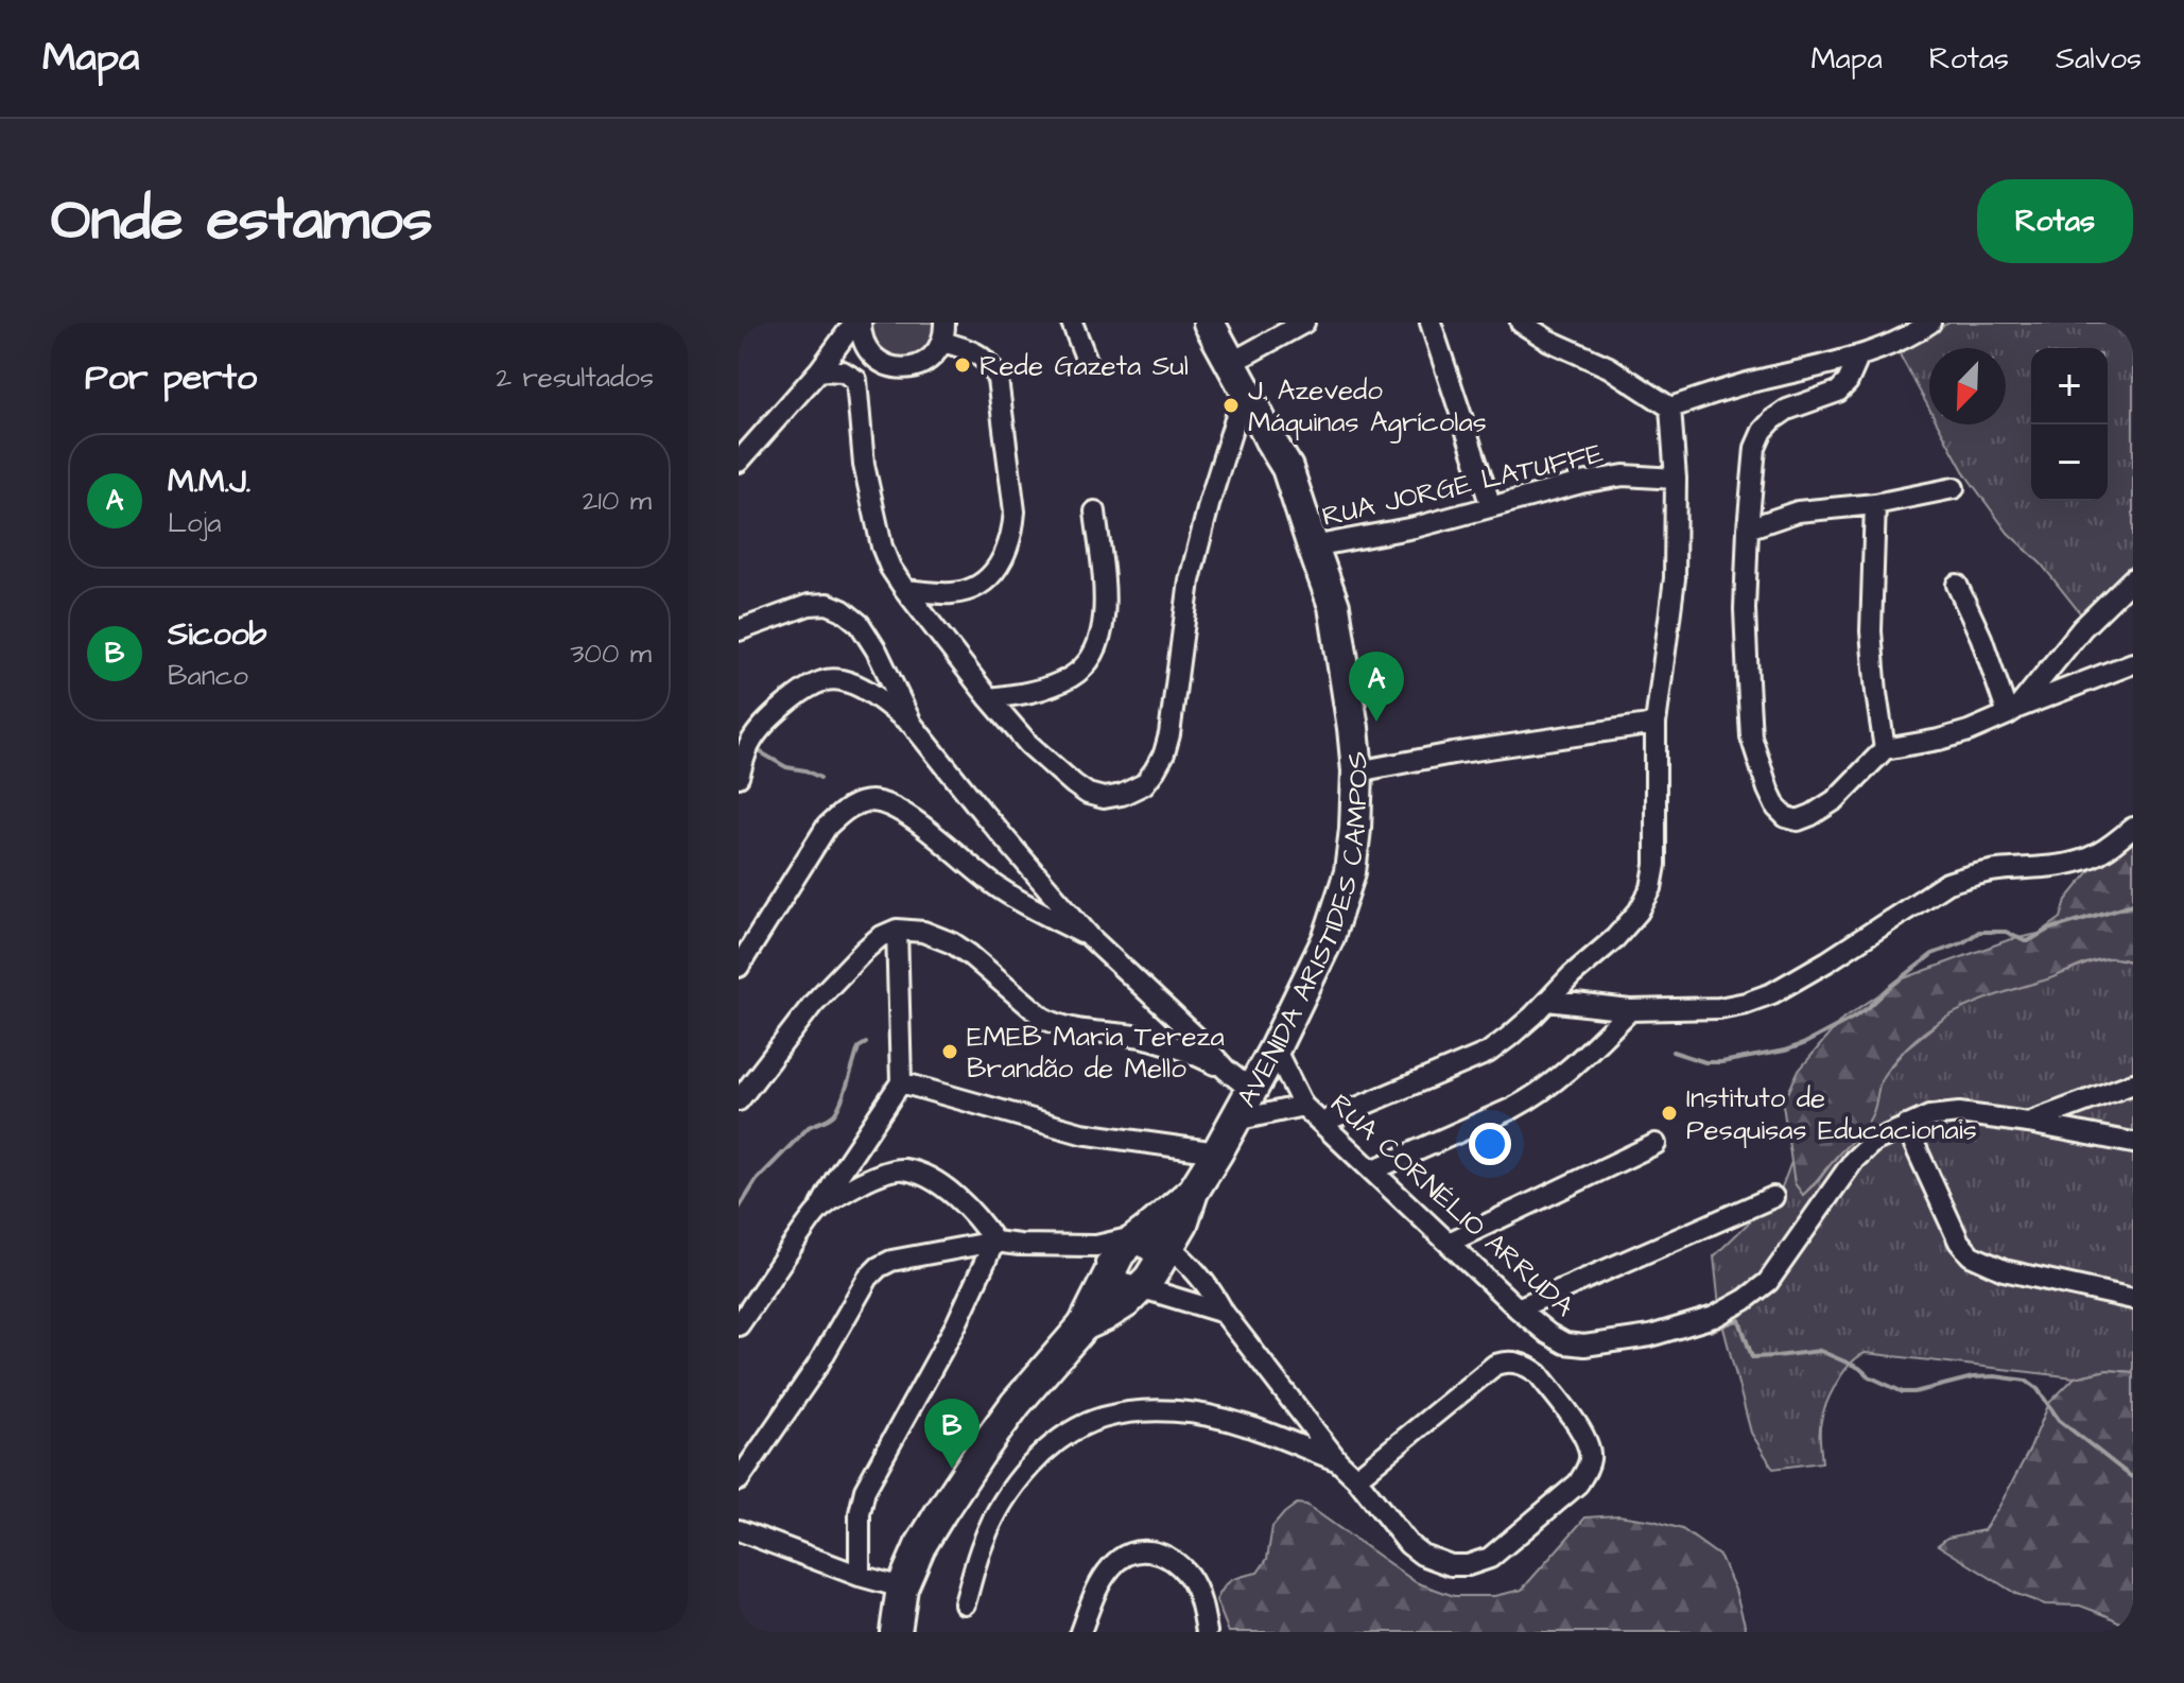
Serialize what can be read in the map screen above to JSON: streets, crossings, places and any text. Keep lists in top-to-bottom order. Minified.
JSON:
{"streets":{"highway":["AVENIDA ARISTIDES CAMPOS"],"street":["RUA JORGE LATUFFE","RUA CORNÉLIO ARRUDA"]},"crossings":[["RUA JORGE LATUFFE","AVENIDA ARISTIDES CAMPOS"],["AVENIDA ARISTIDES CAMPOS","RUA CORNÉLIO ARRUDA"]],"places":["Rede Gazeta Sul","J. Azevedo Máquinas Agrícolas","EMEB Maria Tereza Brandão de Mello","Instituto de Pesquisas Educacionais"],"north":"bottom left","page":{"header":"Mapa","nav":["Mapa","Rotas","Salvos"],"title":"Onde estamos","buttons":"Rotas","heading":["Por perto","2 resultados"],"map_buttons":["+","−"],"list":[{"mark":"A","name":"M.M.J.","note":"Loja","value":"210 m"},{"mark":"B","name":"Sicoob","note":"Banco","value":"300 m"}],"pins":["A","B"]}}
